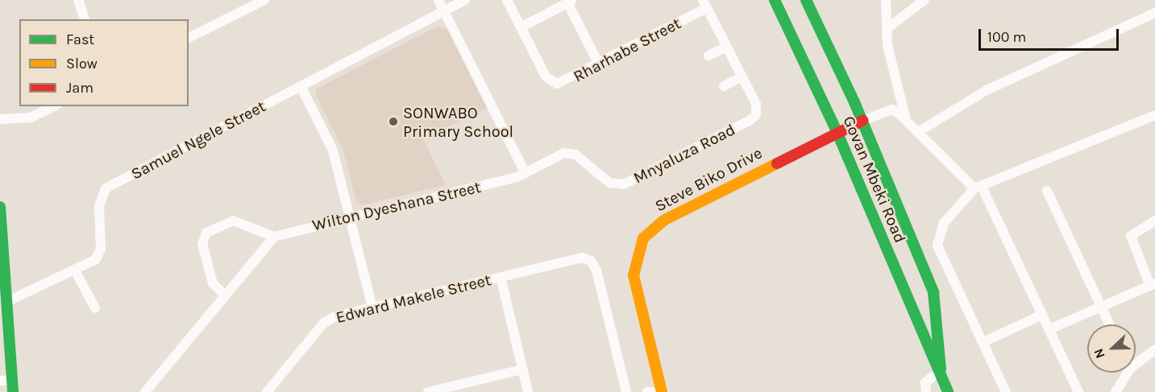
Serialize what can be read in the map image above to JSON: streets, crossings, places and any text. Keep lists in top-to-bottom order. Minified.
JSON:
{"streets":{"main road":["Steve Biko Drive","Govan Mbeki Road"],"street":["Rharhabe Street","Samuel Ngele Street","Mnyaluza Road","Wilton Dyeshana Street","Edward Makele Street"]},"crossings":[["Rharhabe Street","Mnyaluza Road"],["Mnyaluza Road","Wilton Dyeshana Street"],["Steve Biko Drive","Govan Mbeki Road"]],"places":["SONWABO Primary School"],"legend":["Fast","Slow","Jam"],"scale_bar":"100 m","north":"left"}
